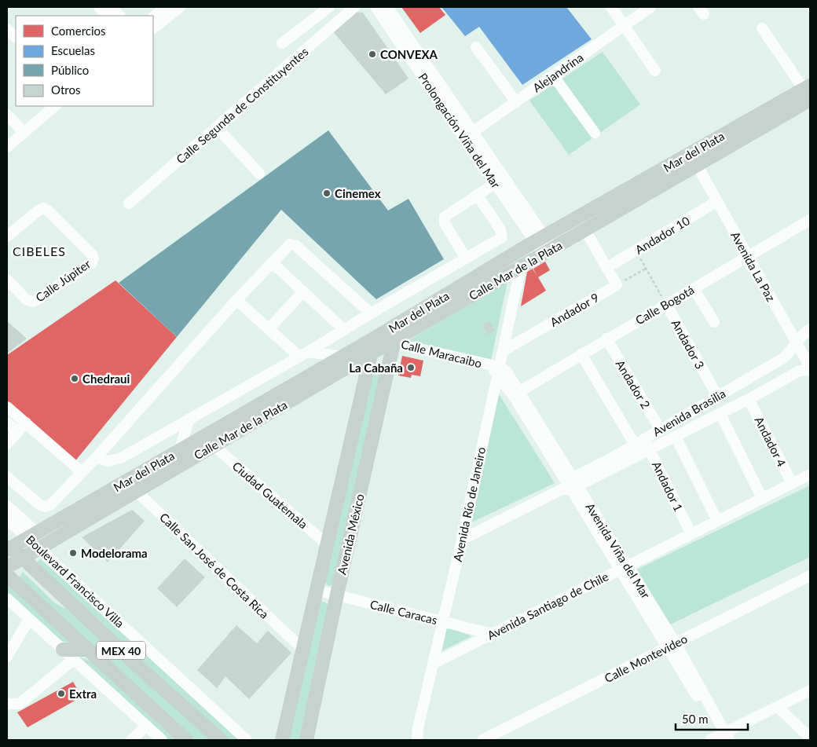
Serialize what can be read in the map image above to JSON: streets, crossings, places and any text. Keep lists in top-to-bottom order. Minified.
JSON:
{"streets":{"main road":["Mar del Plata","Calle Mar de la Plata","Avenida México","Boulevard Francisco Villa","MEX 40"],"street":["Alejandrina","Calle Segunda de Constituyentes","Prolongación Viña del Mar","Andador 10","Avenida La Paz","Calle Júpiter","Calle Bogotá","Andador 9","Andador 3","Calle Maracaibo","Andador 2","Avenida Brasilia","Andador 4","Andador 1","Ciudad Guatemala","Avenida Río de Janeiro","Avenida Viña del Mar","Calle San José de Costa Rica","Avenida Santiago de Chile","Calle Caracas","Calle Montevideo"]},"crossings":[["Alejandrina","Prolongación Viña del Mar"],["Prolongación Viña del Mar","Mar del Plata"],["Prolongación Viña del Mar","Calle Mar de la Plata"],["Mar del Plata","Calle Mar de la Plata"],["Mar del Plata","Calle Maracaibo"],["Mar del Plata","Avenida México"],["Mar del Plata","Calle San José de Costa Rica"],["Mar del Plata","Boulevard Francisco Villa"],["Andador 10","Avenida La Paz"],["Avenida La Paz","Calle Mar de la Plata"],["Avenida La Paz","Calle Bogotá"],["Avenida La Paz","Avenida Brasilia"],["Calle Mar de la Plata","Calle Maracaibo"],["Calle Mar de la Plata","Ciudad Guatemala"],["Calle Mar de la Plata","Avenida Río de Janeiro"],["Calle Mar de la Plata","Avenida México"],["Calle Mar de la Plata","Calle San José de Costa Rica"],["Calle Bogotá","Andador 3"],["Calle Bogotá","Andador 2"],["Calle Bogotá","Avenida Viña del Mar"],["Andador 9","Avenida Río de Janeiro"],["Andador 3","Avenida Brasilia"],["Calle Maracaibo","Avenida Río de Janeiro"],["Calle Maracaibo","Avenida México"],["Calle Maracaibo","Avenida Viña del Mar"],["Andador 2","Avenida Brasilia"],["Avenida Brasilia","Andador 4"],["Avenida Brasilia","Andador 1"],["Avenida Brasilia","Avenida Río de Janeiro"],["Avenida Brasilia","Avenida Viña del Mar"],["Andador 4","Avenida Santiago de Chile"],["Andador 1","Avenida Santiago de Chile"],["Ciudad Guatemala","Avenida México"],["Avenida Río de Janeiro","Avenida Viña del Mar"],["Avenida Río de Janeiro","Avenida Santiago de Chile"],["Avenida Río de Janeiro","Calle Caracas"],["Avenida México","Calle San José de Costa Rica"],["Avenida México","Calle Caracas"],["Avenida Viña del Mar","Avenida Santiago de Chile"],["Avenida Viña del Mar","Calle Montevideo"],["Avenida Santiago de Chile","Calle Caracas"]],"districts":["CIBELES"],"places":["CONVEXA","Cinemex","La Cabaña","Chedraui","Modelorama","Extra"],"legend":["Comercios","Escuelas","Público","Otros"],"scale_bar":"50 m"}
